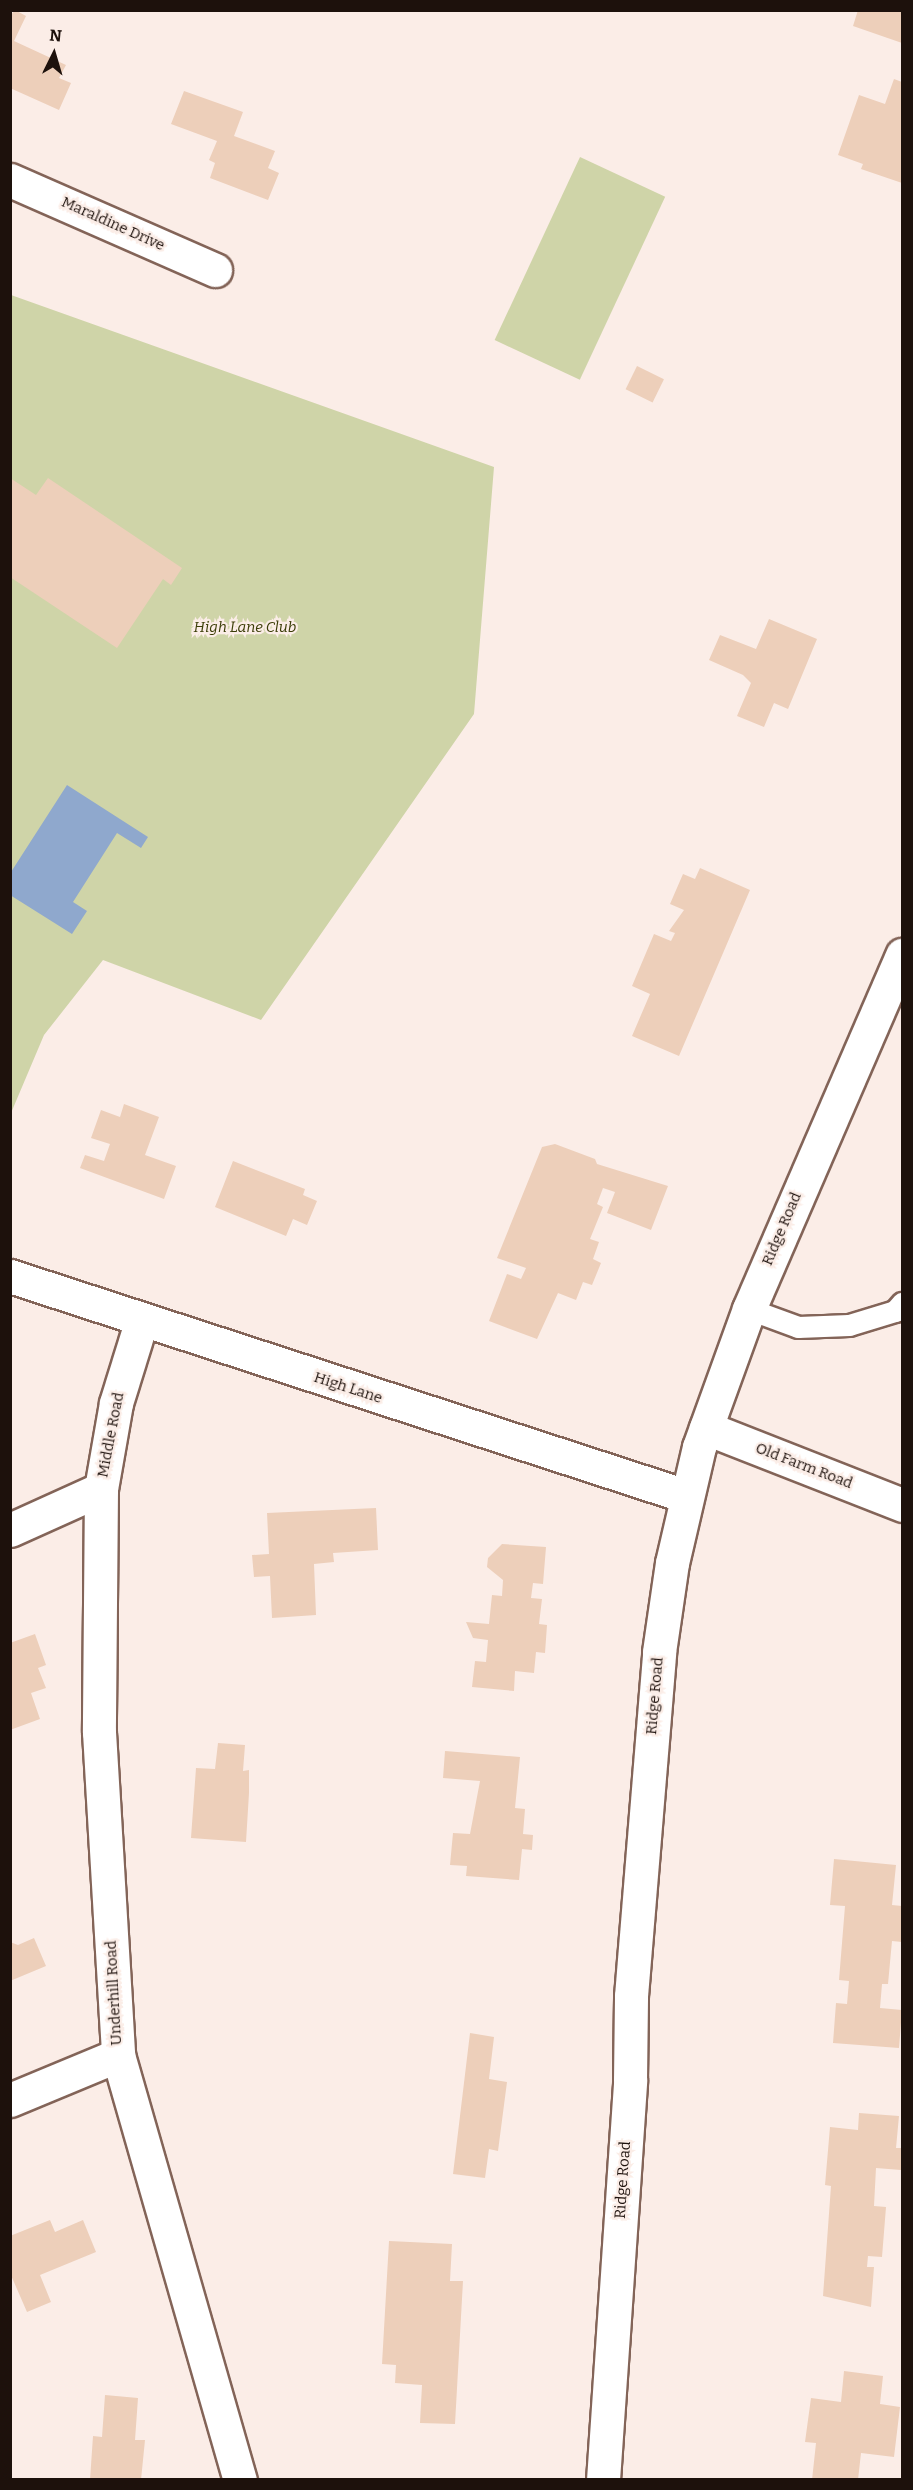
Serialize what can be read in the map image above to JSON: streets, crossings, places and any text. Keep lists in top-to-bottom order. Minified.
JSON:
{"streets":{"street":["Maraldine Drive","Ridge Road","High Lane","Middle Road","Old Farm Road","Underhill Road"]},"crossings":[["Ridge Road","High Lane"],["Ridge Road","Old Farm Road"],["High Lane","Middle Road"],["Middle Road","Underhill Road"]],"parks":["High Lane Club"],"north":"top"}
